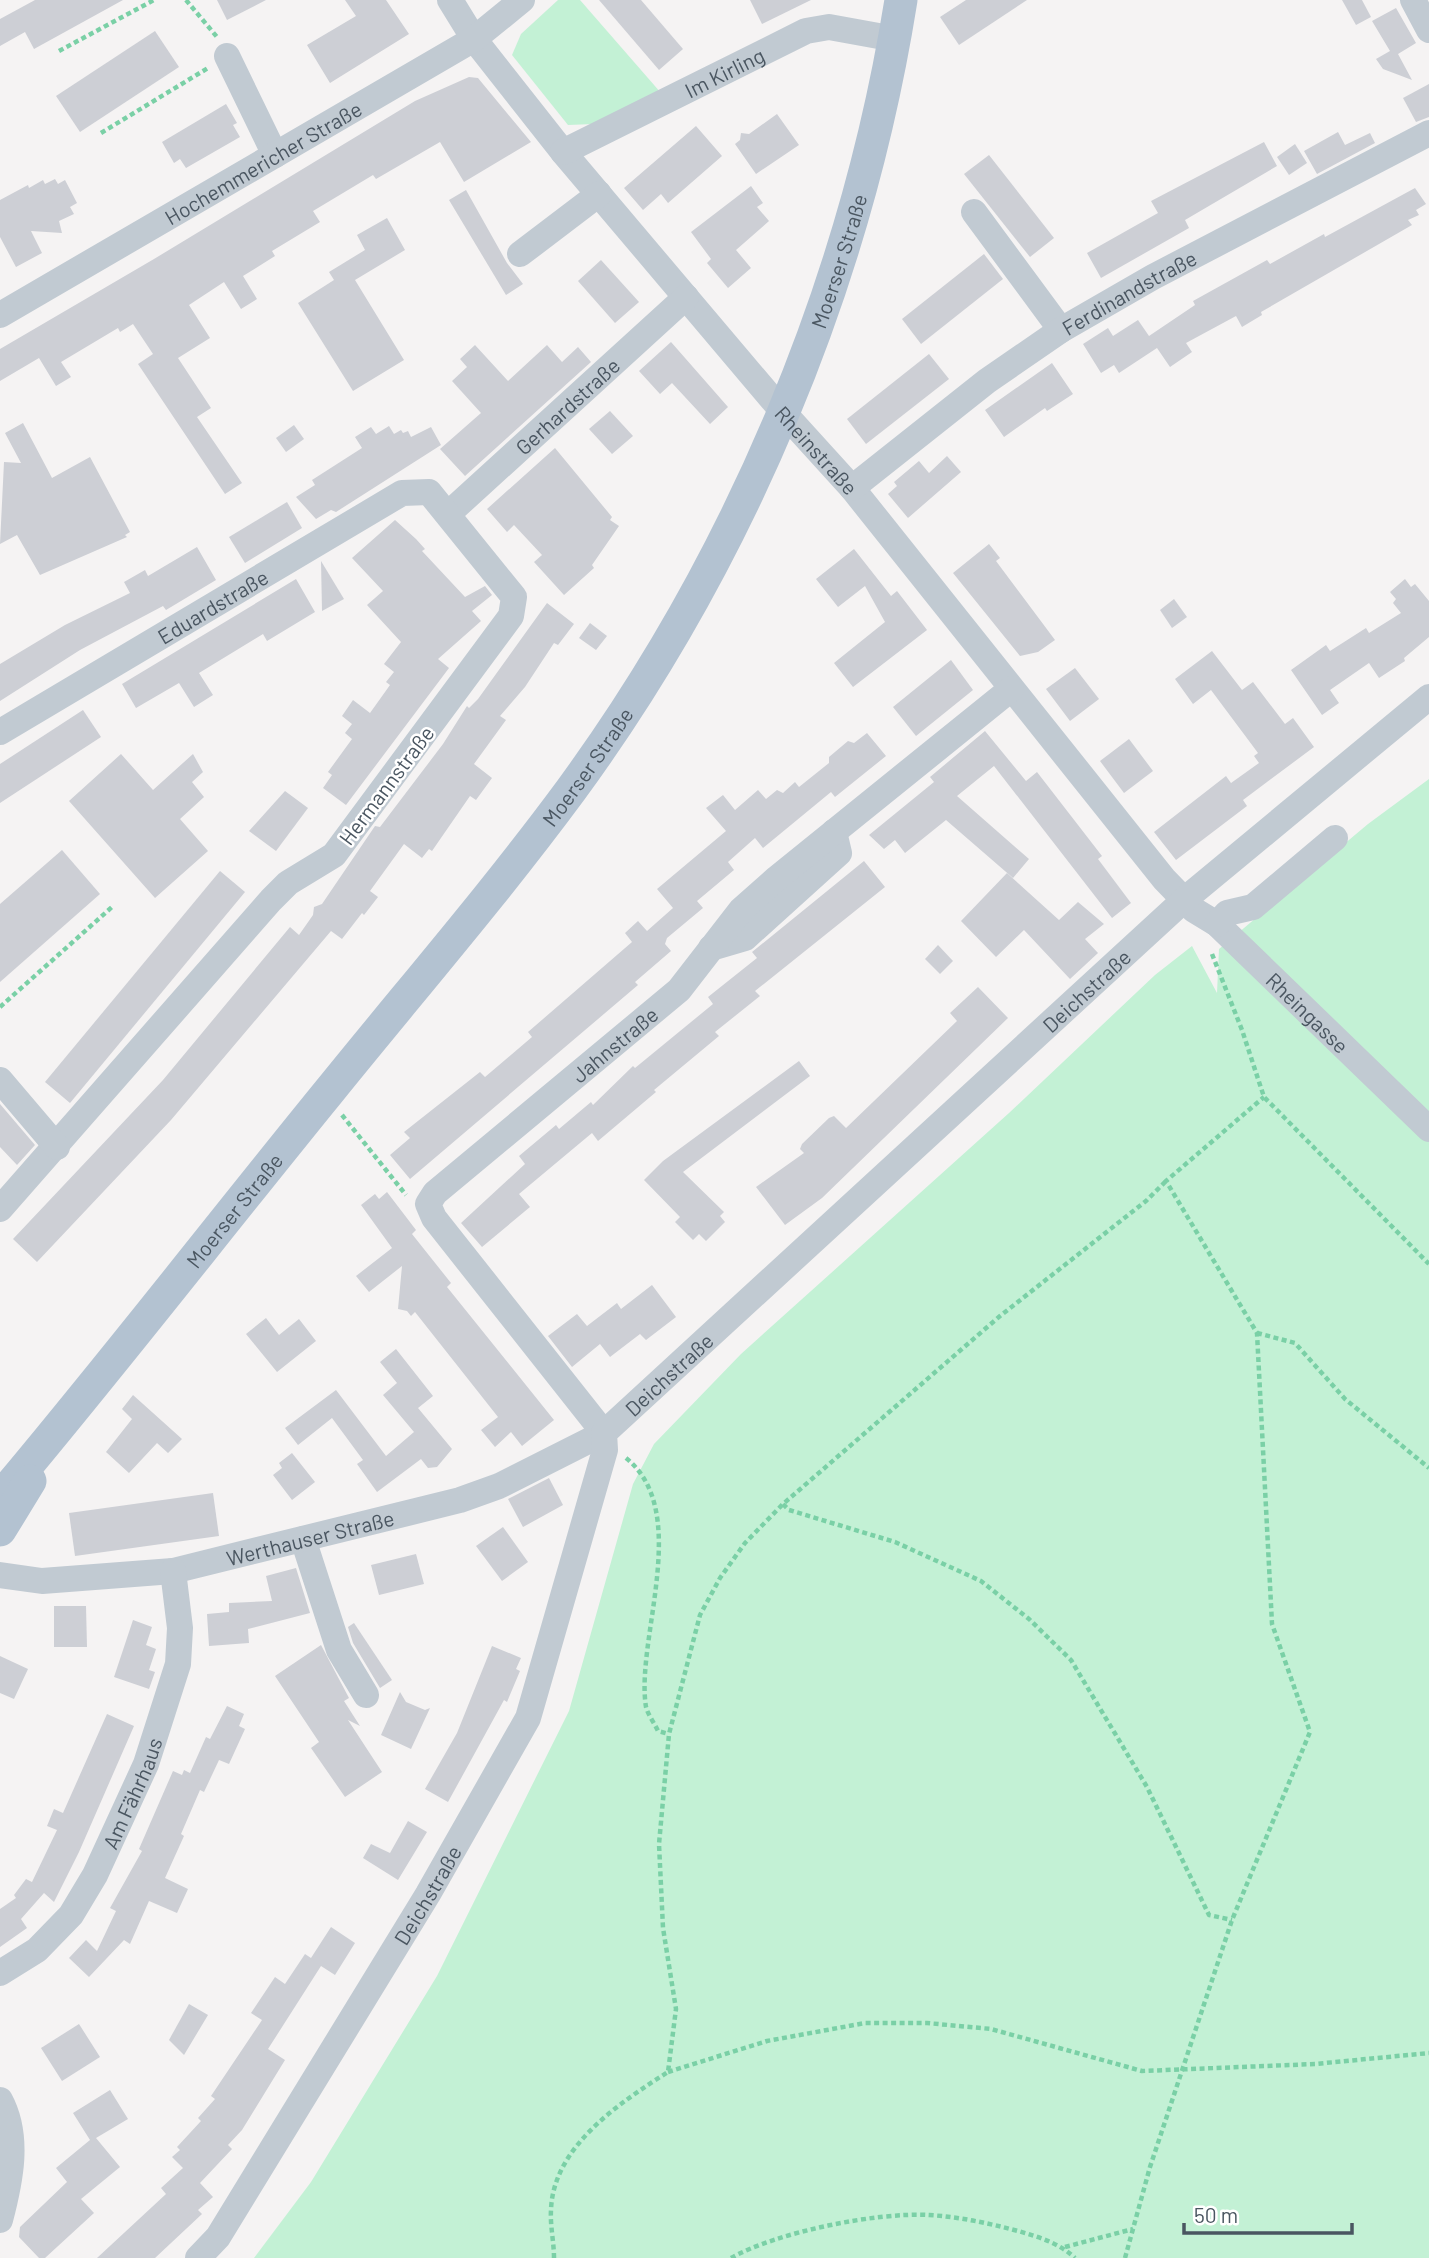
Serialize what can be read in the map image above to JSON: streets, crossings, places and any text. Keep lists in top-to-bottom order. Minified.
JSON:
{"streets":{"main road":["Moerser Straße"],"street":["Im Kirling","Hochemmericher Straße","Ferdinandstraße","Gerhardstraße","Rheinstraße","Eduardstraße","Hermannstraße","Deichstraße","Rheingasse","Jahnstraße","Werthauser Straße","Am Fährhaus"]},"crossings":[["Im Kirling","Moerser Straße"],["Im Kirling","Rheinstraße"],["Hochemmericher Straße","Rheinstraße"],["Moerser Straße","Rheinstraße"],["Ferdinandstraße","Rheinstraße"],["Gerhardstraße","Rheinstraße"],["Gerhardstraße","Hermannstraße"],["Rheinstraße","Deichstraße"],["Rheinstraße","Rheingasse"],["Rheinstraße","Jahnstraße"],["Eduardstraße","Hermannstraße"],["Deichstraße","Rheingasse"],["Deichstraße","Werthauser Straße"],["Werthauser Straße","Am Fährhaus"]],"scale_bar":"50 m"}
